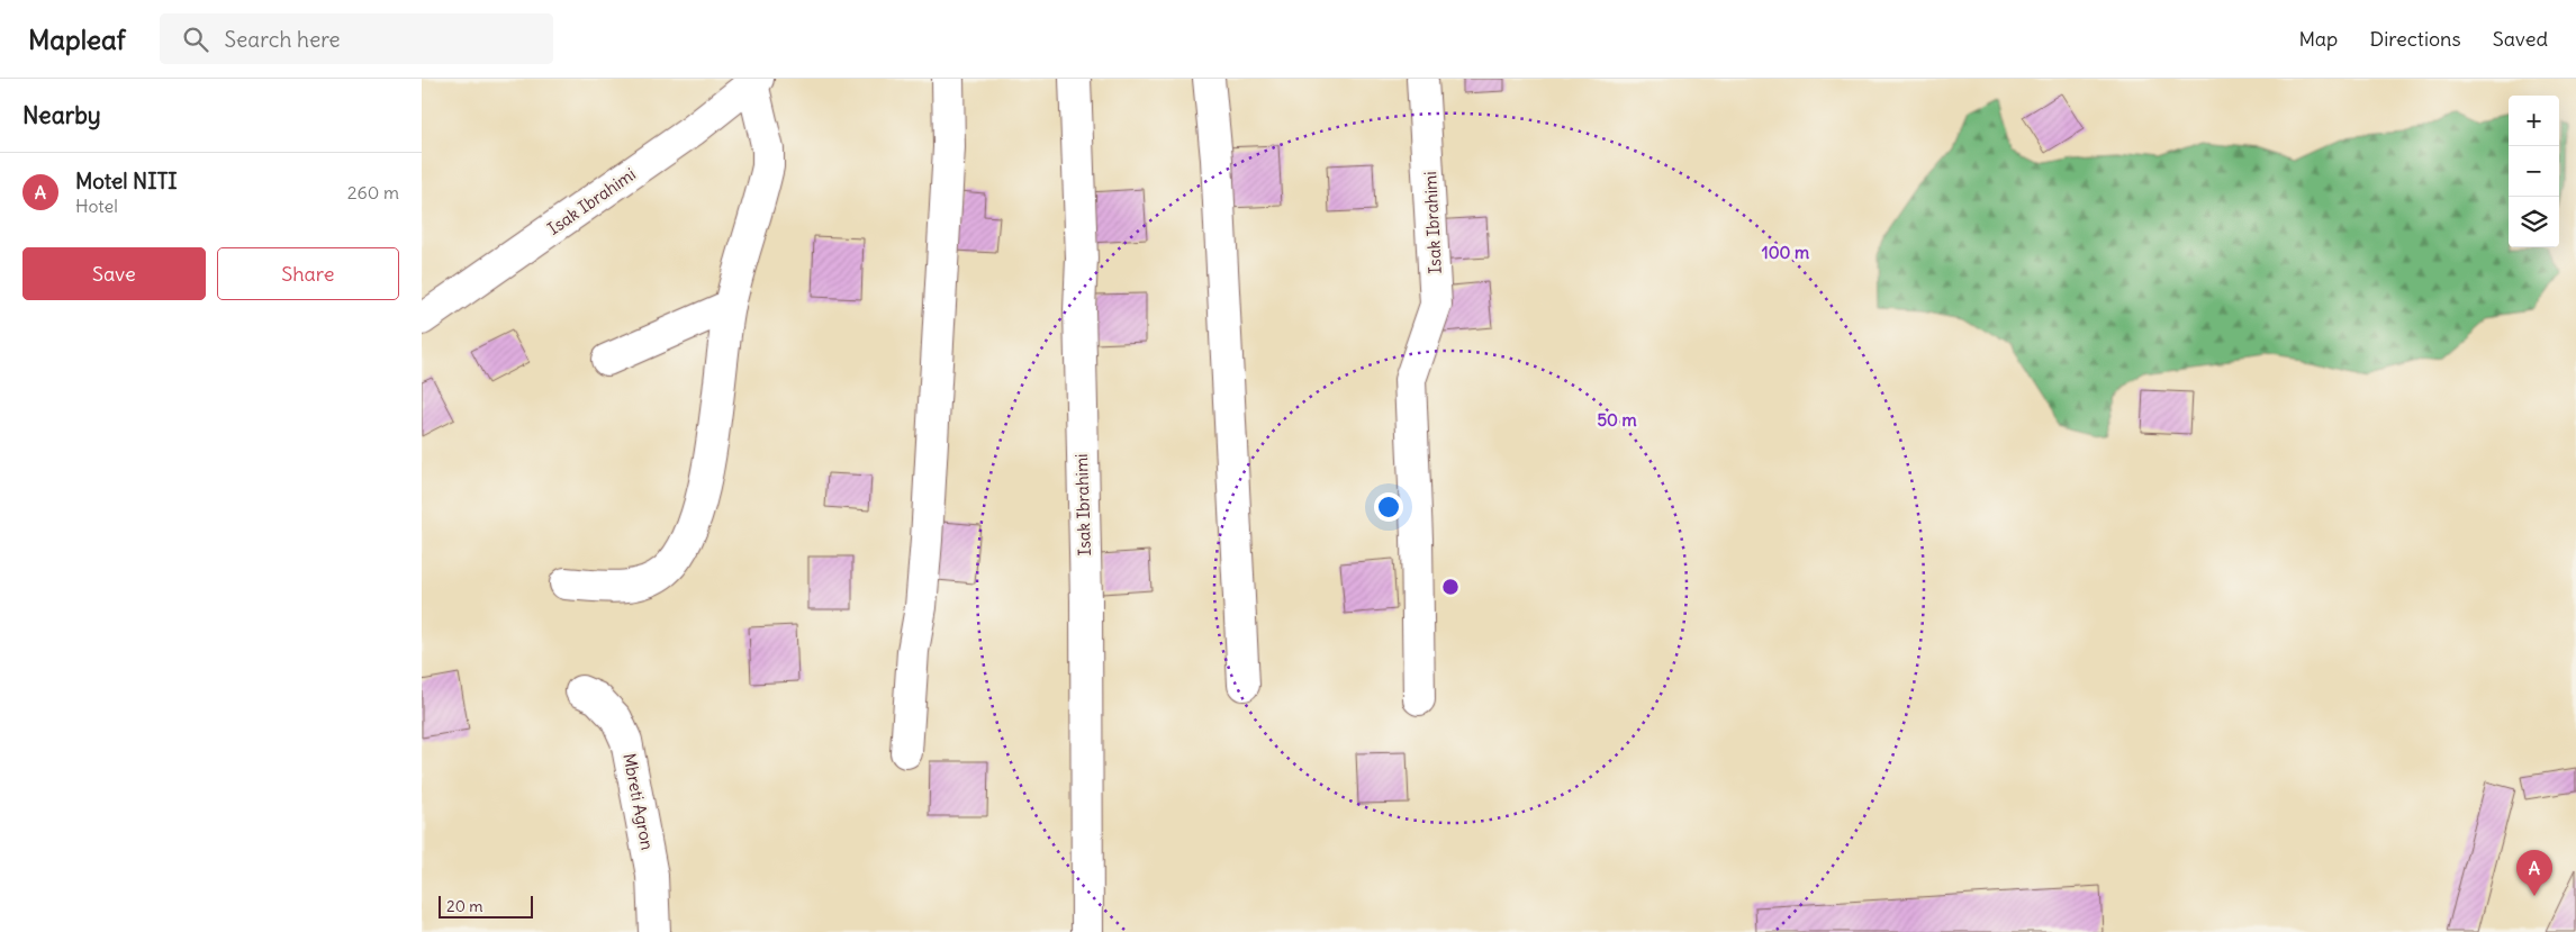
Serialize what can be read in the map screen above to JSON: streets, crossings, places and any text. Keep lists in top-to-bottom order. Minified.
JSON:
{"streets":{"street":["Isak Ibrahimi","Mbreti Agron"]},"scale_bar":"20 m","page":{"header":"Mapleaf","search":"Search here","nav":["Map","Directions","Saved"],"heading":"Nearby","map_buttons":["+","−"],"list":[{"mark":"A","name":"Motel NITI","note":"Hotel","value":"260 m"}],"buttons":["Save","Share"],"pins":"A","scale":"20 m"},"rings":["100 m","50 m"]}
